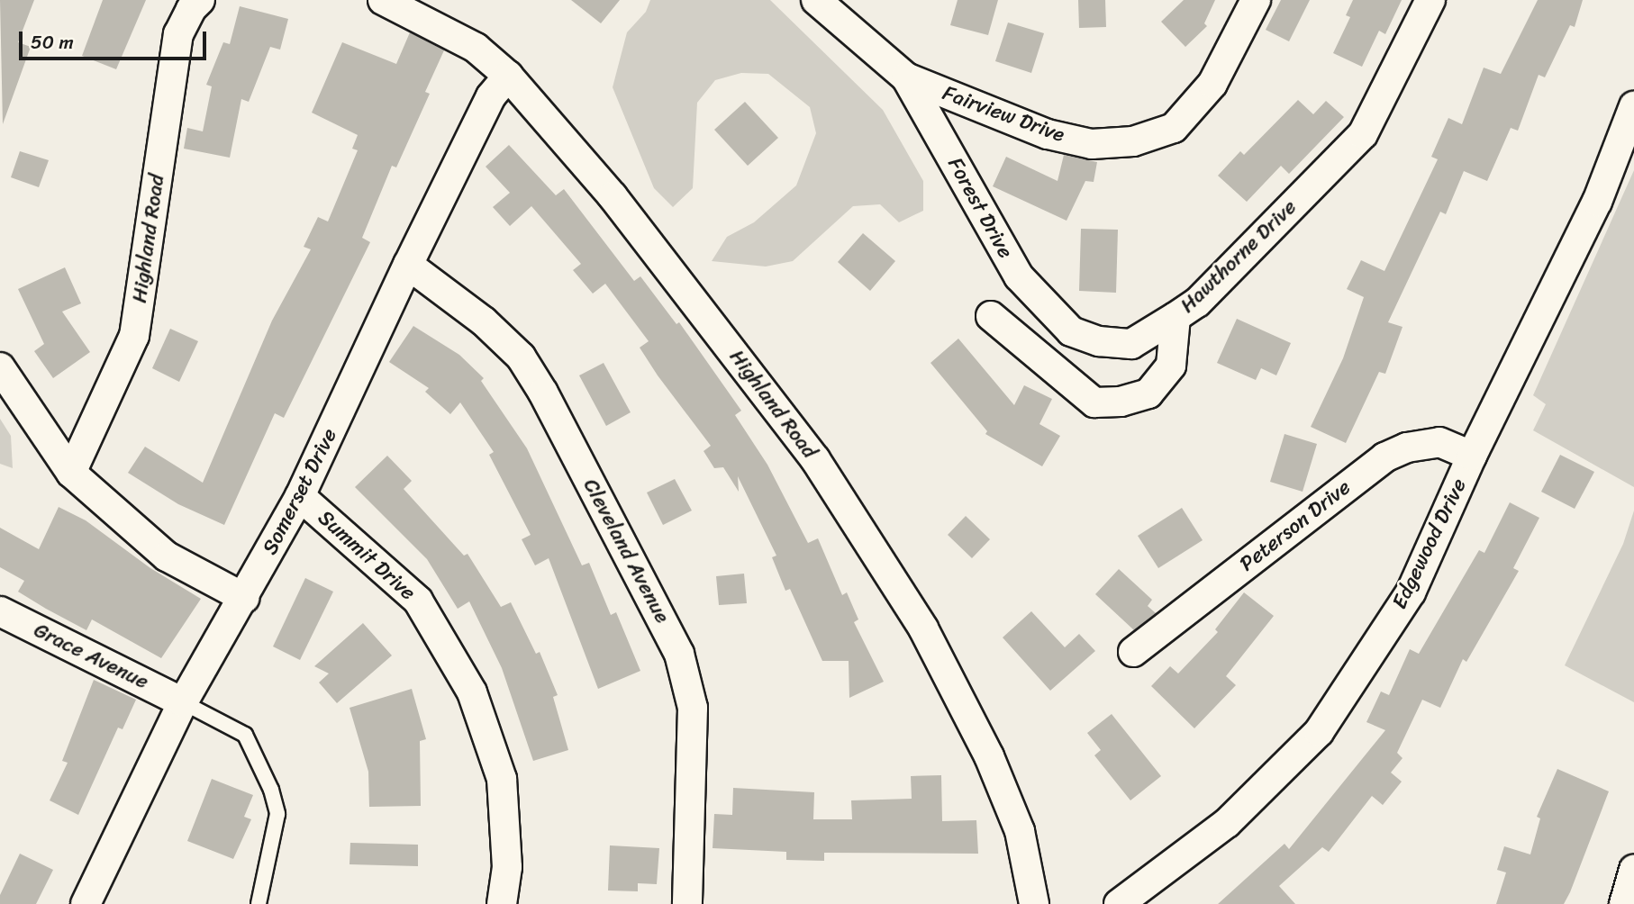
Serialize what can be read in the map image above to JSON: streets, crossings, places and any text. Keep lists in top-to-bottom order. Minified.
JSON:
{"streets":{"street":["Fairview Drive","Forest Drive","Highland Road","Hawthorne Drive","Somerset Drive","Peterson Drive","Edgewood Drive","Cleveland Avenue","Summit Drive","Grace Avenue"]},"crossings":[["Fairview Drive","Forest Drive"],["Forest Drive","Hawthorne Drive"],["Highland Road","Somerset Drive"],["Somerset Drive","Cleveland Avenue"],["Somerset Drive","Summit Drive"],["Somerset Drive","Grace Avenue"],["Peterson Drive","Edgewood Drive"]],"scale_bar":"50 m"}
